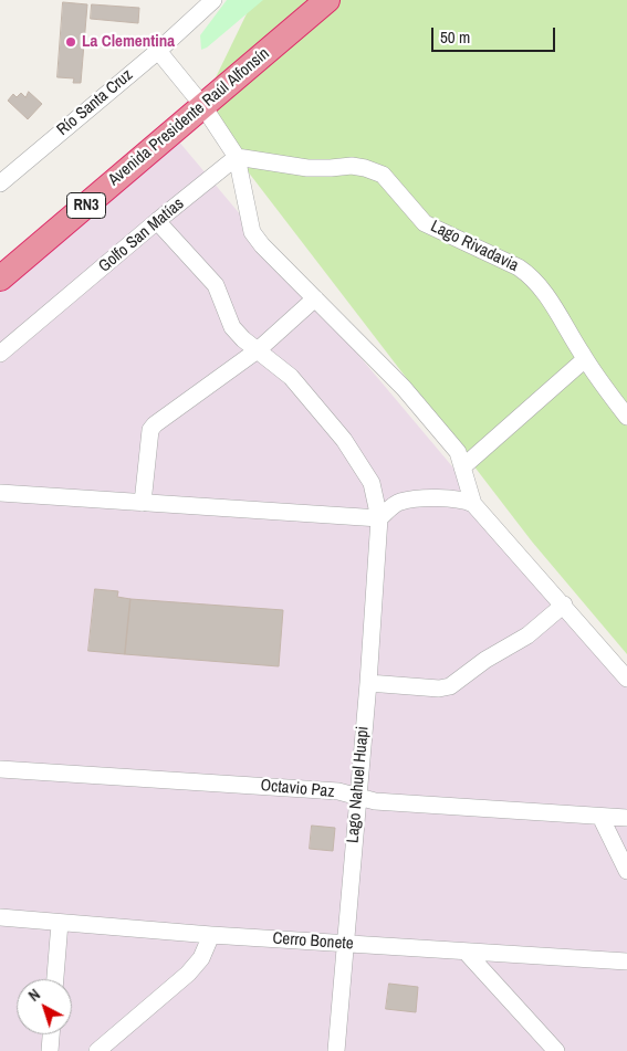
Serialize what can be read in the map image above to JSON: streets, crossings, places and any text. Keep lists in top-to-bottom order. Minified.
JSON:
{"streets":{"highway":["Avenida Presidente Raúl Alfonsín","RN3"],"street":["Río Santa Cruz","Golfo San Matías","Lago Rivadavia","Lago Nahuel Huapi","Octavio Paz","Cerro Bonete"]},"crossings":[["Golfo San Matías","Lago Rivadavia"],["Golfo San Matías","Lago Nahuel Huapi"],["Lago Nahuel Huapi","Octavio Paz"],["Lago Nahuel Huapi","Cerro Bonete"]],"places":["La Clementina"],"scale_bar":"50 m","north":"top left"}
